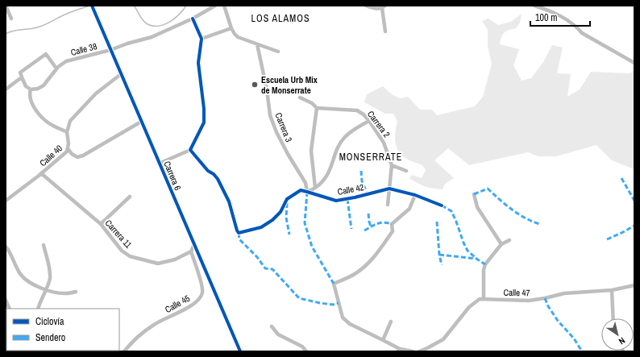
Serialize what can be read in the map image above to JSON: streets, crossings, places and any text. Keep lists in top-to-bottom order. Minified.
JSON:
{"streets":{"street":["Calle 38","Carrera 2","Carrera 3","Calle 40","Carrera 6","Calle 42","Carrera 11","Calle 47","Calle 45"]},"crossings":[["Calle 38","Carrera 6"],["Carrera 2","Calle 42"],["Carrera 3","Calle 42"],["Calle 40","Carrera 6"],["Calle 40","Carrera 11"],["Carrera 11","Calle 45"]],"districts":["LOS ALAMOS","MONSERRATE"],"places":["Escuela Urb Mix de Monserrate"],"legend":["Ciclovía","Sendero"],"scale_bar":"100 m","north":"bottom right"}
